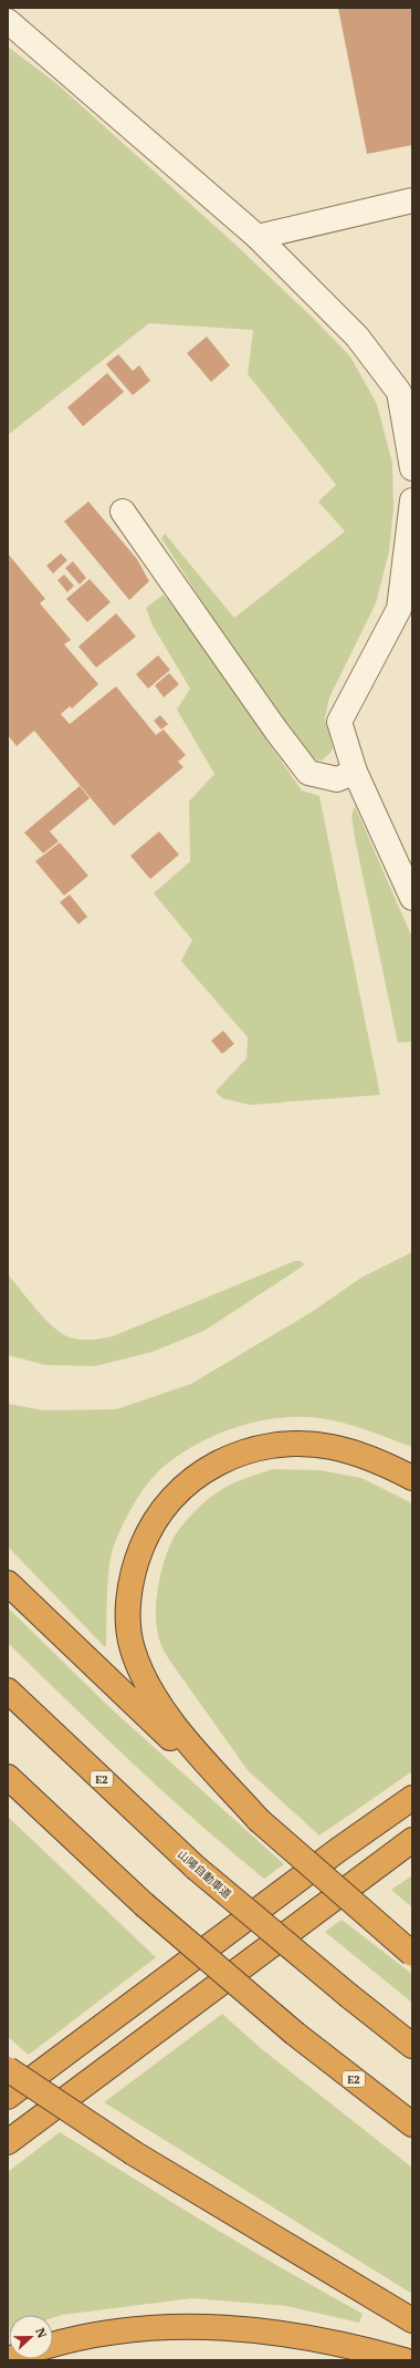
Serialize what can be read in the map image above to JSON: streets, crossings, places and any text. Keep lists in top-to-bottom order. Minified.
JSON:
{"streets":{"highway":["E2","山陽自動車道"]},"north":"right"}
